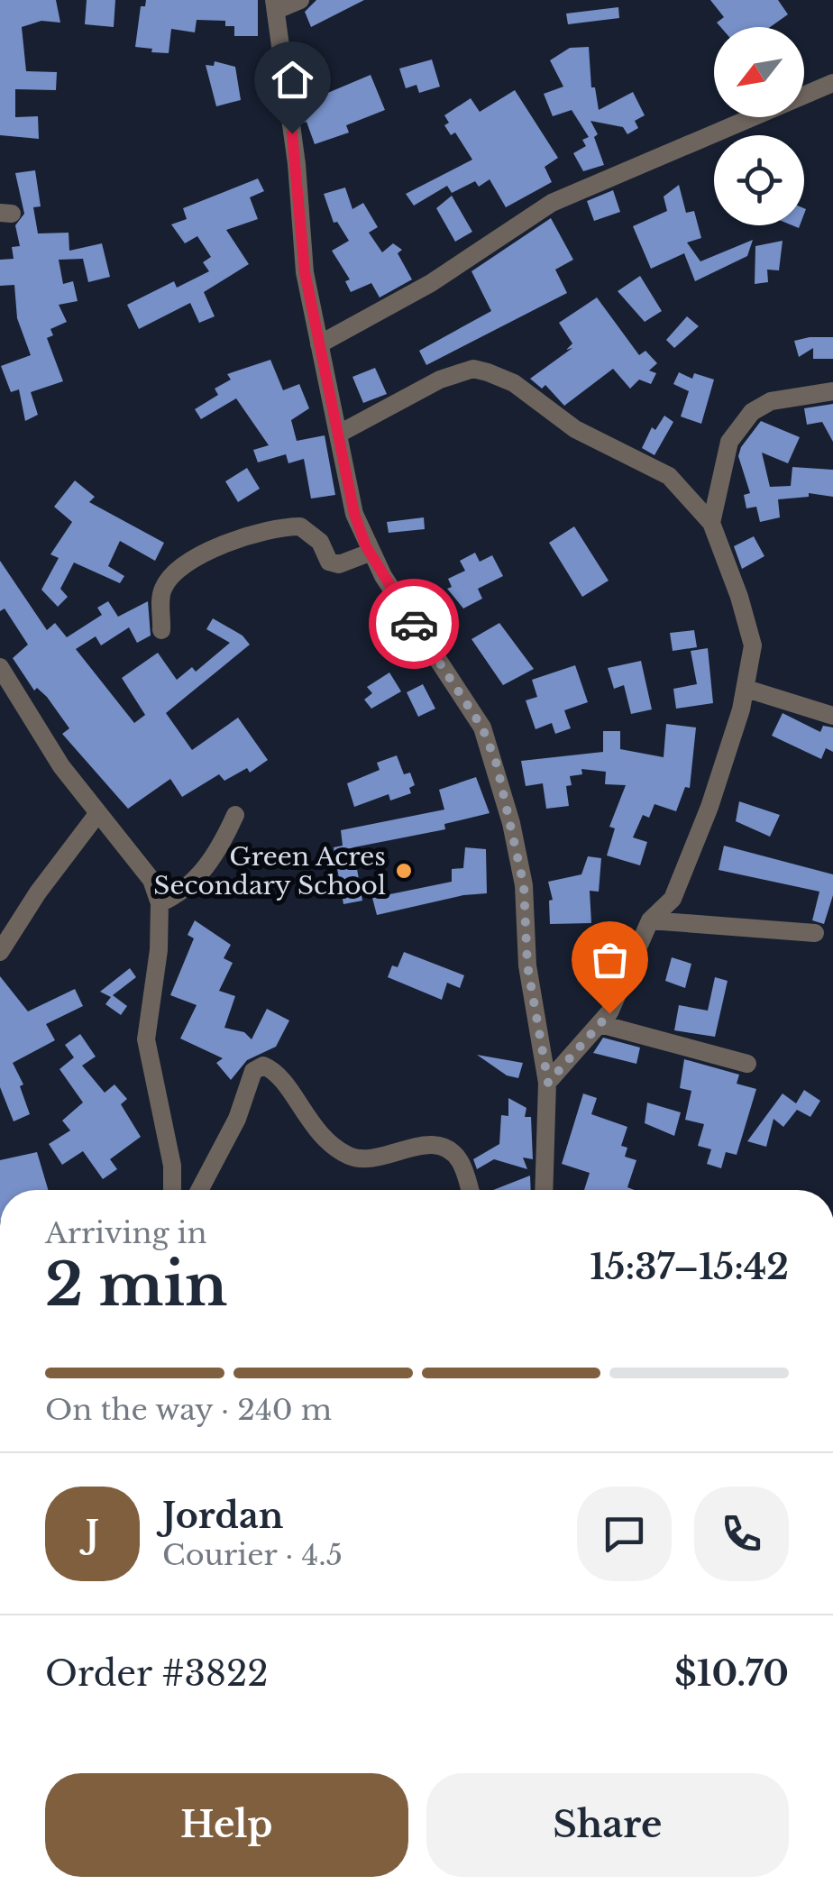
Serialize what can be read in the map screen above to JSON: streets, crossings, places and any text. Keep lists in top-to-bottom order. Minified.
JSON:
{"places":["Green Acres Secondary School"],"north":"bottom left","page":{"heading":["2 min","Arriving in","15:37–15:42"],"panel":["Jordan","Courier · 4.5","Order #3822","$10.70"],"bar":"On the way · 240 m","round":"J","buttons":["Help","Share"]}}
